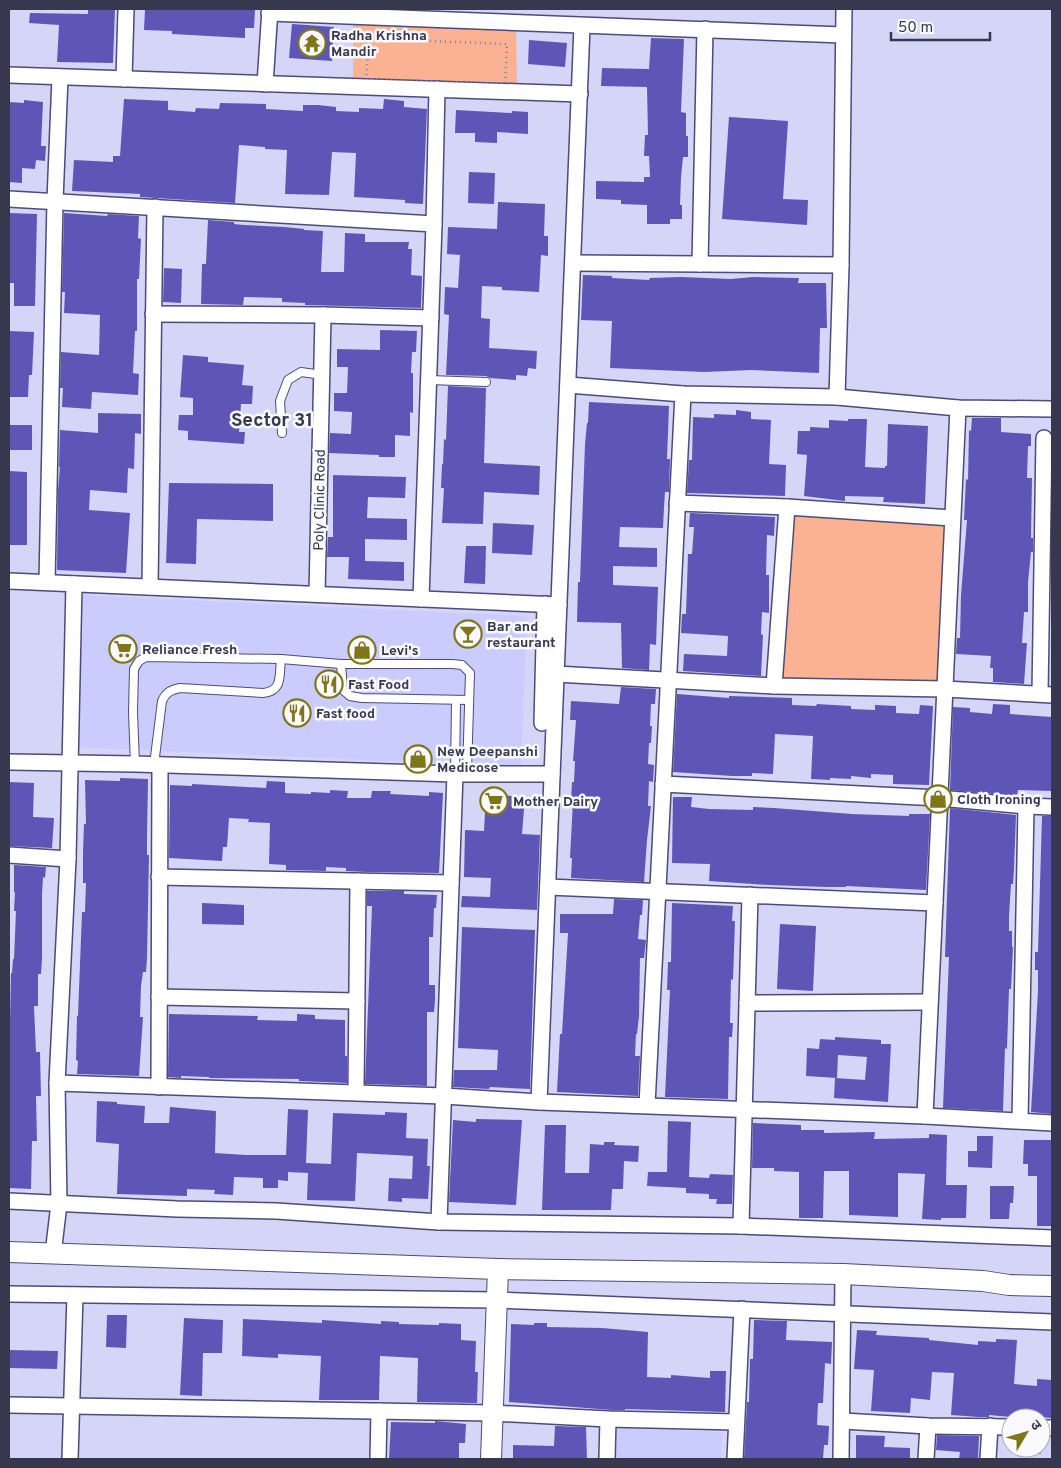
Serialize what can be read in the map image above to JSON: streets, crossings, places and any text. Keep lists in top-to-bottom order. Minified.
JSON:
{"streets":{"street":["Poly Clinic Road"]},"districts":["Sector 31"],"places":{"temple":["Radha Krishna Mandir"],"bar":["Bar and restaurant"],"supermarket":["Reliance Fresh","Mother Dairy"],"shop":["Levi's","New Deepanshi Medicose","Cloth Ironing"],"restaurant":["Fast Food","Fast food"]},"scale_bar":"50 m","north":"top right"}
